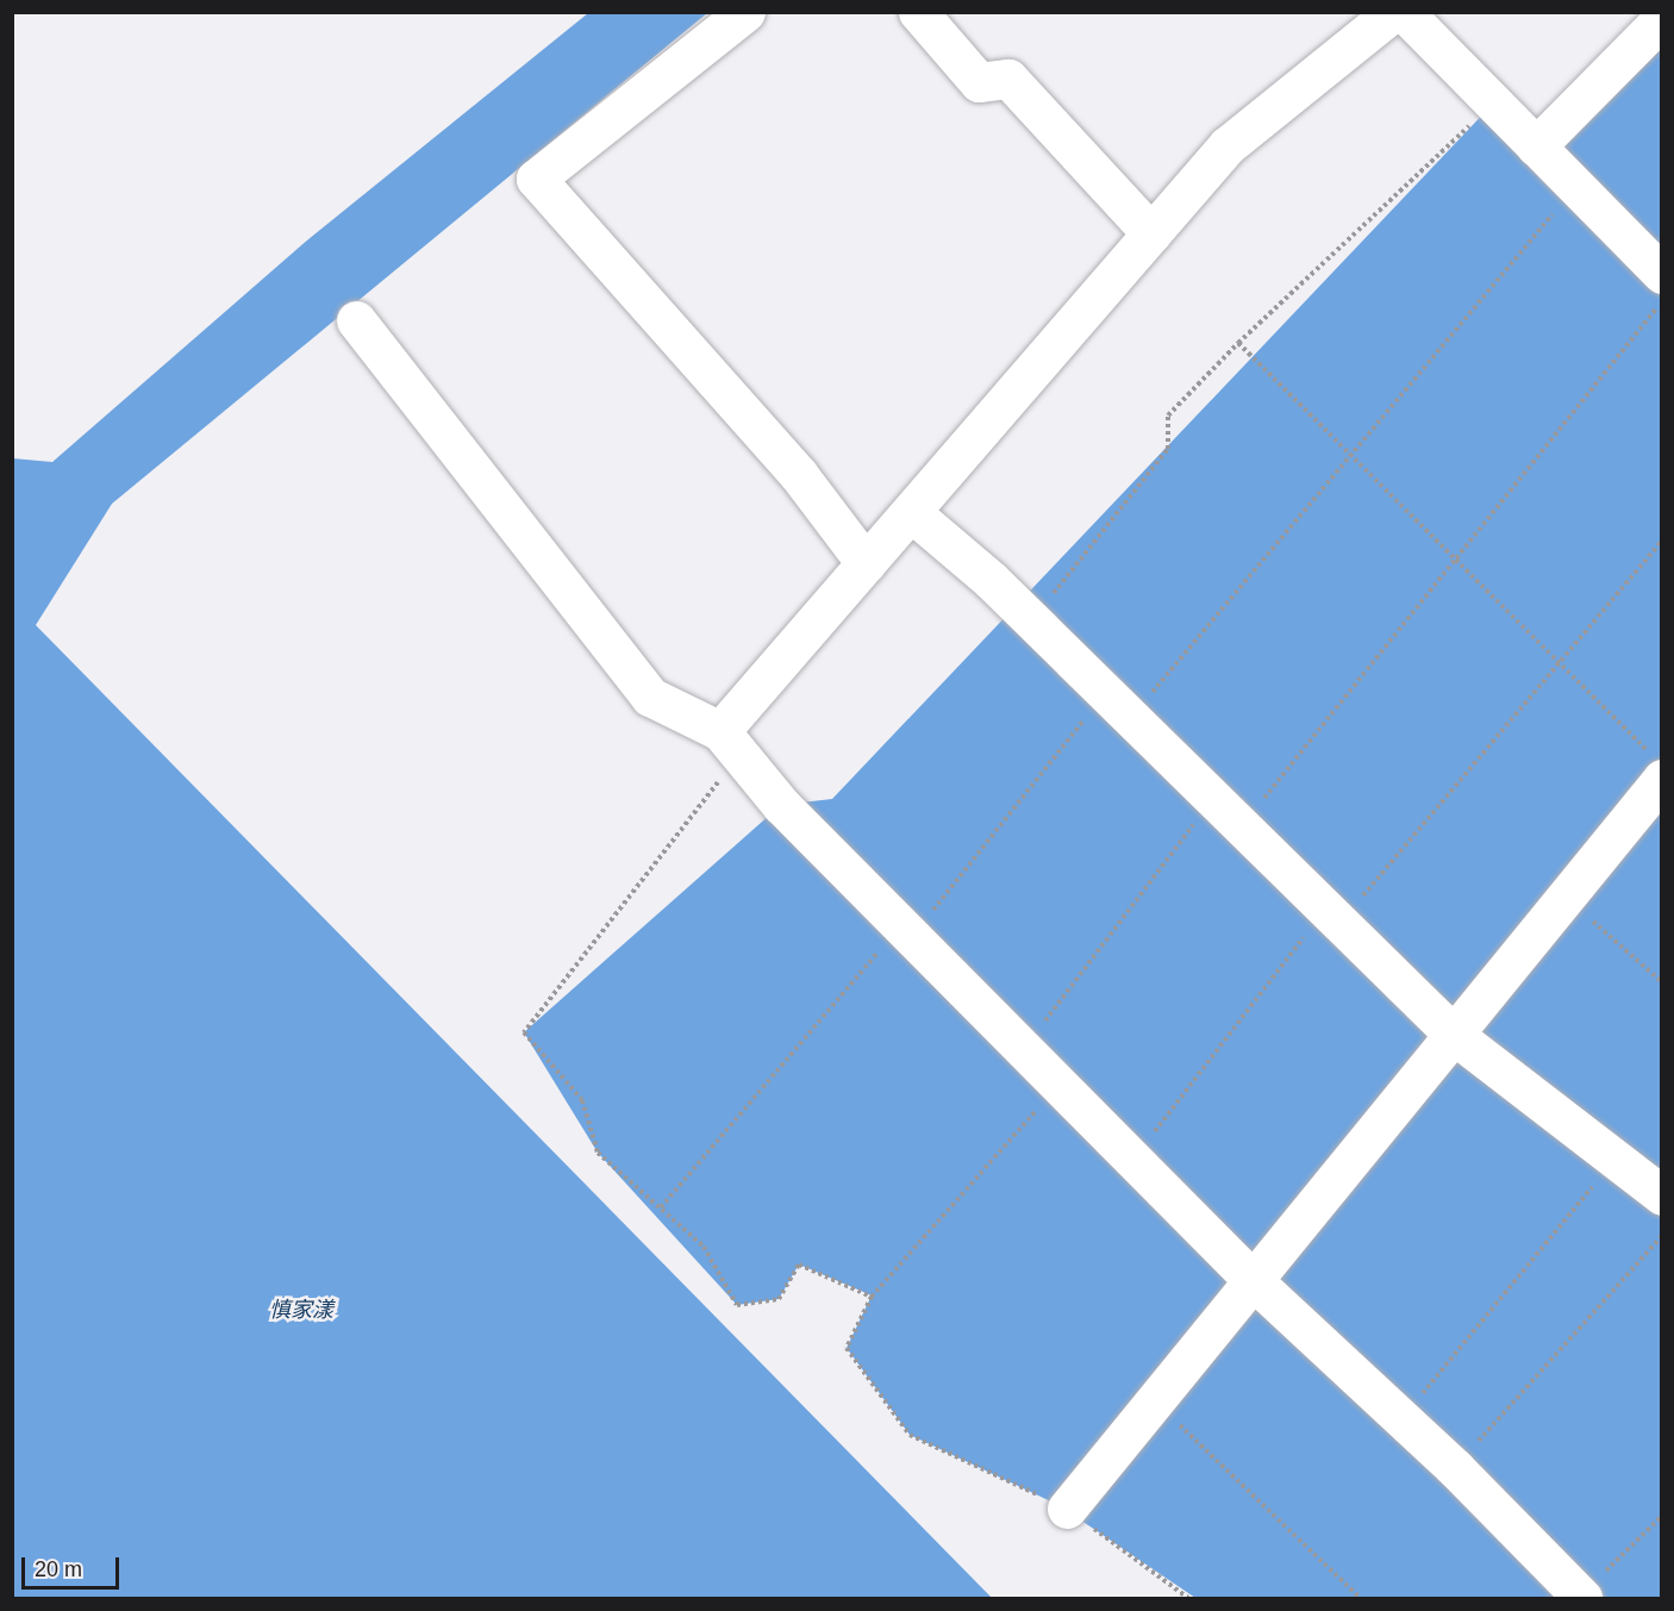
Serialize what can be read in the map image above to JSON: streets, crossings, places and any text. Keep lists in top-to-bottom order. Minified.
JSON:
{"water":["慎家漾"],"scale_bar":"20 m"}
